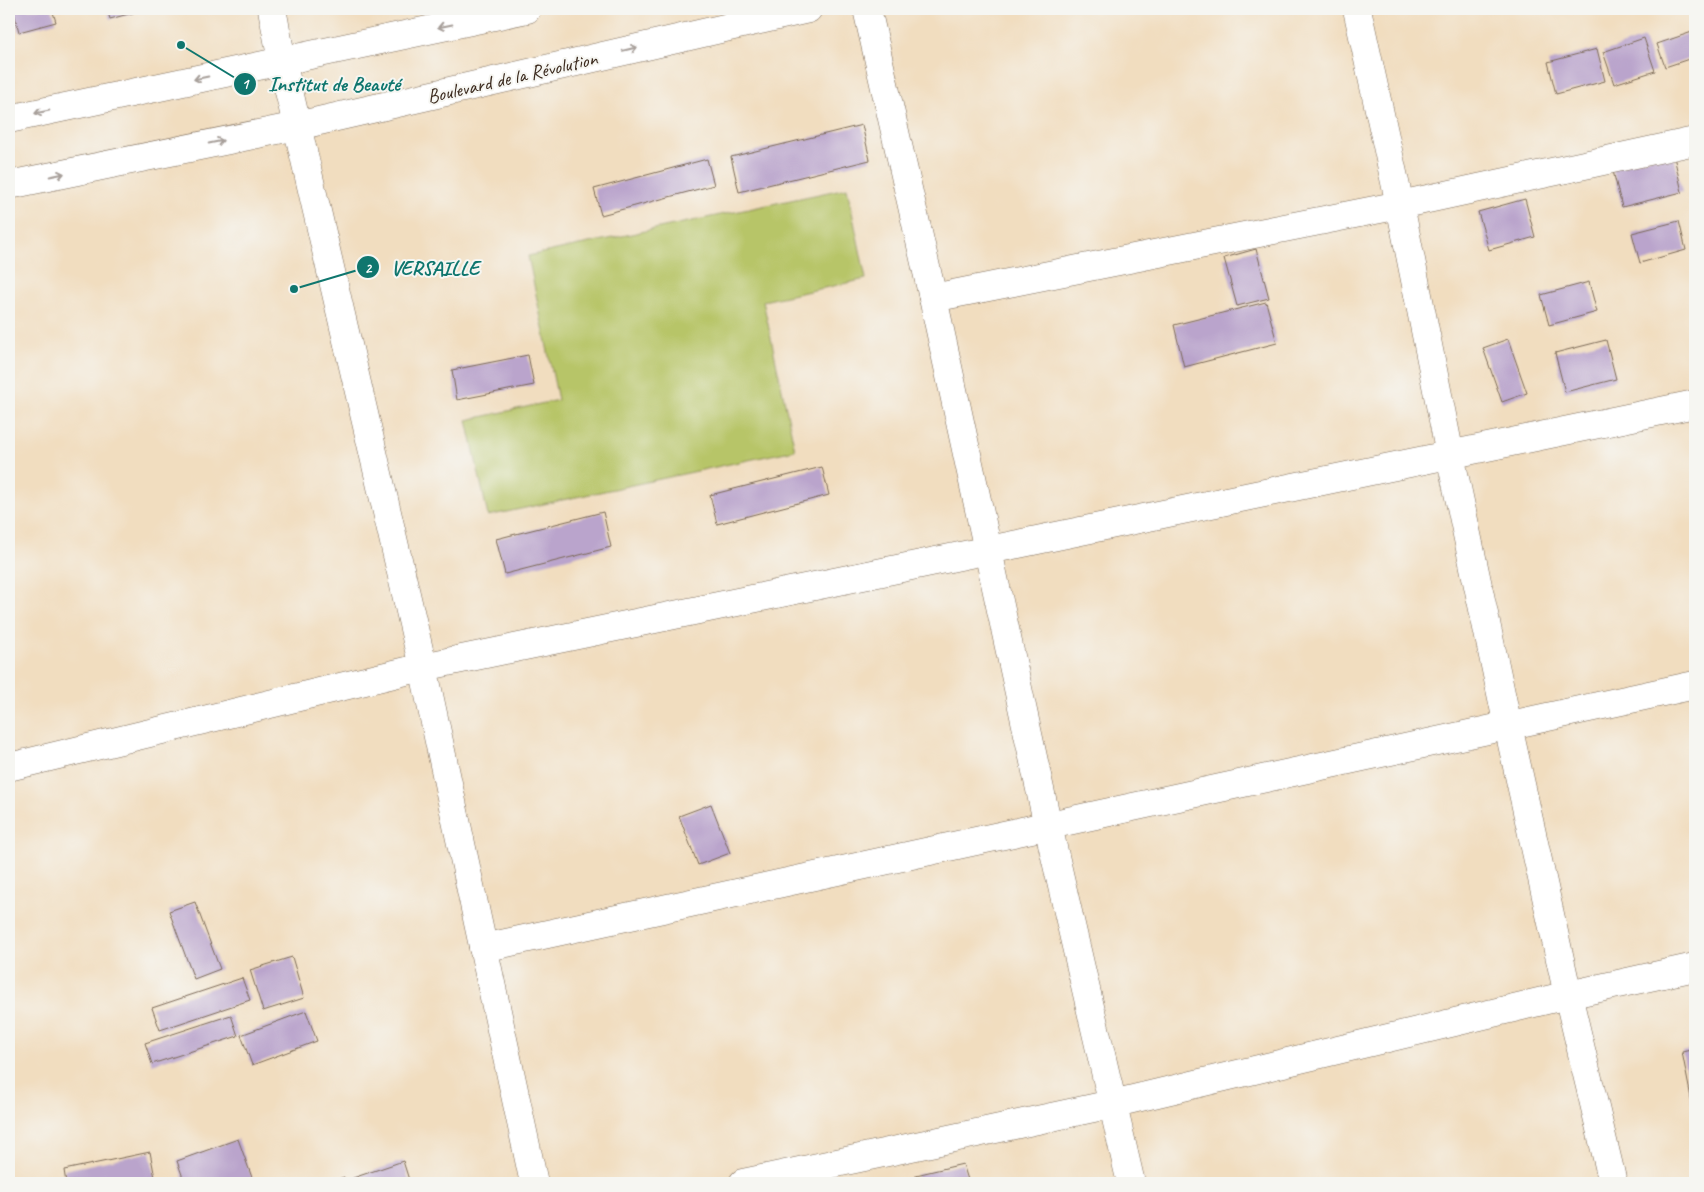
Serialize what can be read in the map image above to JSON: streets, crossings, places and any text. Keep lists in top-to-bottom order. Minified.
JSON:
{"streets":{"street":["Boulevard de la Révolution"]},"places":["Institut de Beauté","VERSAILLE"]}
